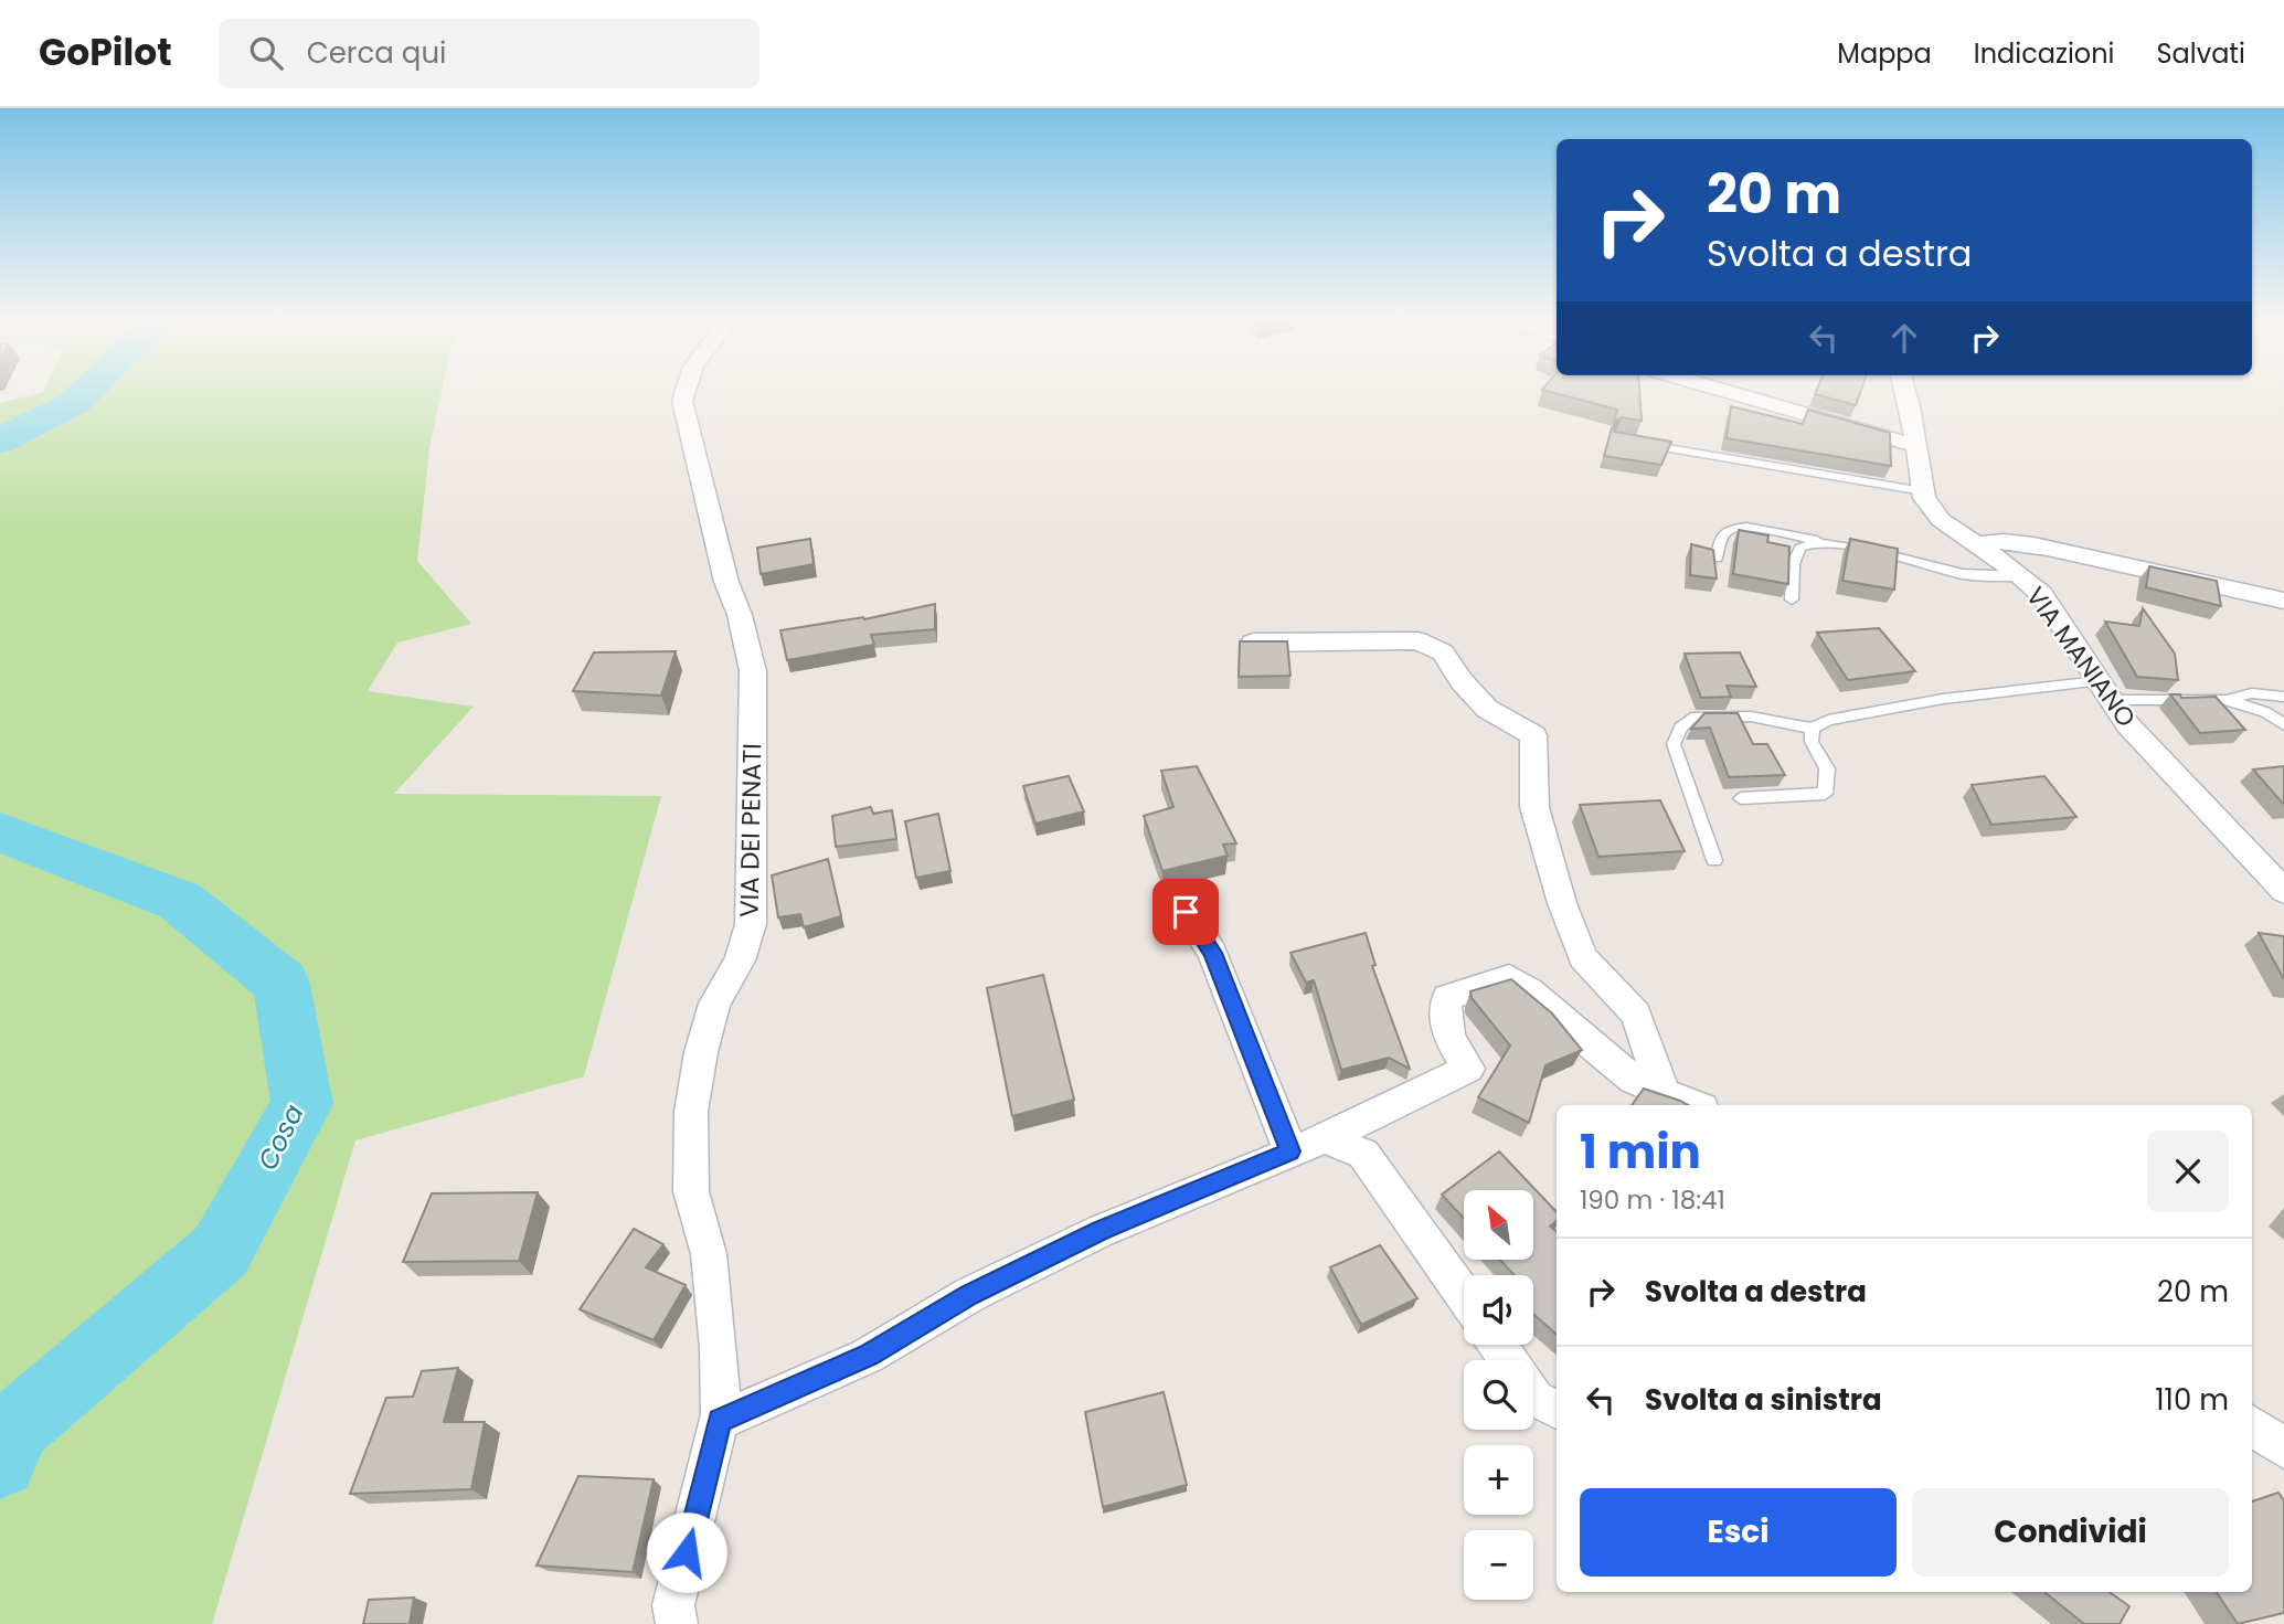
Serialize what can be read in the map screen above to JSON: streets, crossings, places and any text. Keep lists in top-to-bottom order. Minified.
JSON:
{"streets":{"street":["VIA MANIANO","VIA DEI PENATI"]},"water":["Cosa"],"north":"top left","page":{"header":"GoPilot","search":"Cerca qui","nav":["Mappa","Indicazioni","Salvati"],"turn":["20 m","Svolta a destra"],"heading":["1 min","190 m · 18:41"],"map_buttons":["+","−"],"list":[{"name":"Svolta a destra","value":"20 m"},{"name":"Svolta a sinistra","value":"110 m"}],"buttons":["Esci","Condividi"]}}
